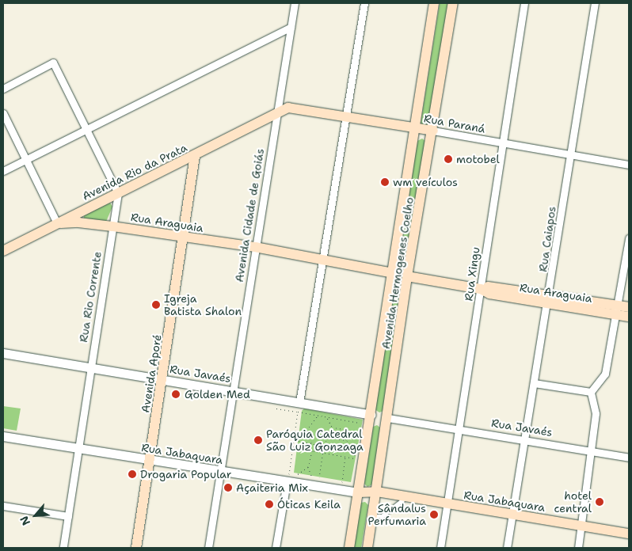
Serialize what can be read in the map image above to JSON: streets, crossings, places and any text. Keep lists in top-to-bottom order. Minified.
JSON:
{"streets":{"main road":["Rua Paraná","Avenida Rio da Prata","Rua Araguaia","Avenida Hermogenes Coelho","Avenida Aporé","Rua Jabaquara"],"street":["Avenida Cidade de Goiás","Rua Caiapos","Rua Xingu","Rua Rio Corrente","Rua Javaés"]},"crossings":[["Rua Paraná","Avenida Rio da Prata"],["Rua Paraná","Avenida Cidade de Goiás"],["Rua Paraná","Rua Caiapos"],["Rua Paraná","Avenida Hermogenes Coelho"],["Rua Paraná","Rua Xingu"],["Avenida Rio da Prata","Avenida Cidade de Goiás"],["Avenida Rio da Prata","Rua Araguaia"],["Avenida Rio da Prata","Rua Rio Corrente"],["Avenida Rio da Prata","Avenida Aporé"],["Avenida Cidade de Goiás","Rua Araguaia"],["Avenida Cidade de Goiás","Rua Javaés"],["Avenida Cidade de Goiás","Rua Jabaquara"],["Rua Araguaia","Rua Caiapos"],["Rua Araguaia","Avenida Hermogenes Coelho"],["Rua Araguaia","Rua Xingu"],["Rua Araguaia","Rua Rio Corrente"],["Rua Araguaia","Avenida Aporé"],["Rua Caiapos","Rua Javaés"],["Rua Caiapos","Rua Jabaquara"],["Avenida Hermogenes Coelho","Rua Javaés"],["Avenida Hermogenes Coelho","Rua Jabaquara"],["Rua Xingu","Rua Javaés"],["Rua Xingu","Rua Jabaquara"],["Rua Rio Corrente","Rua Javaés"],["Rua Rio Corrente","Rua Jabaquara"],["Avenida Aporé","Rua Javaés"],["Avenida Aporé","Rua Jabaquara"]],"places":["motobel","wm veículos","Igreja Batista Shalon","Golden Med","Paróquia Catedral São Luiz Gonzaga","Drogaria Popular","Açaiteria Mix","hotel central","Óticas Keila","Sândalus Perfumaria"],"north":"bottom left"}
